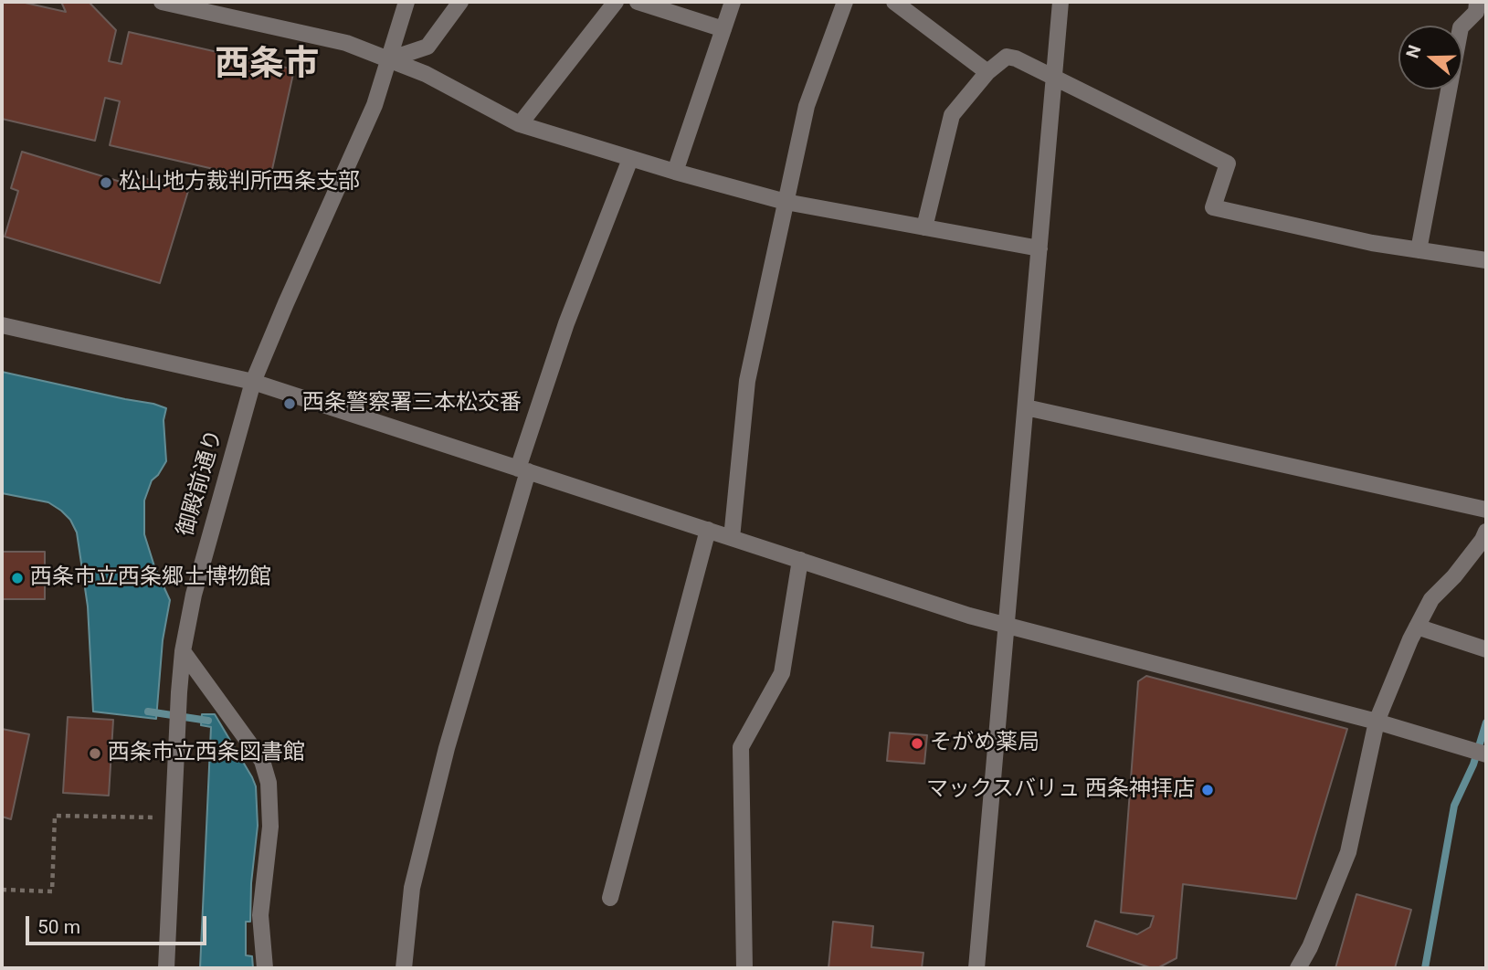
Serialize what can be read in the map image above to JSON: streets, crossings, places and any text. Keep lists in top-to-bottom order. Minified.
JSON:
{"streets":{"street":["御殿前通り"]},"districts":["西条市"],"places":["松山地方裁判所西条支部","西条警察署三本松交番","西条市立西条郷土博物館","そがめ薬局","西条市立西条図書館","マックスバリュ 西条神拝店"],"scale_bar":"50 m","north":"left"}
